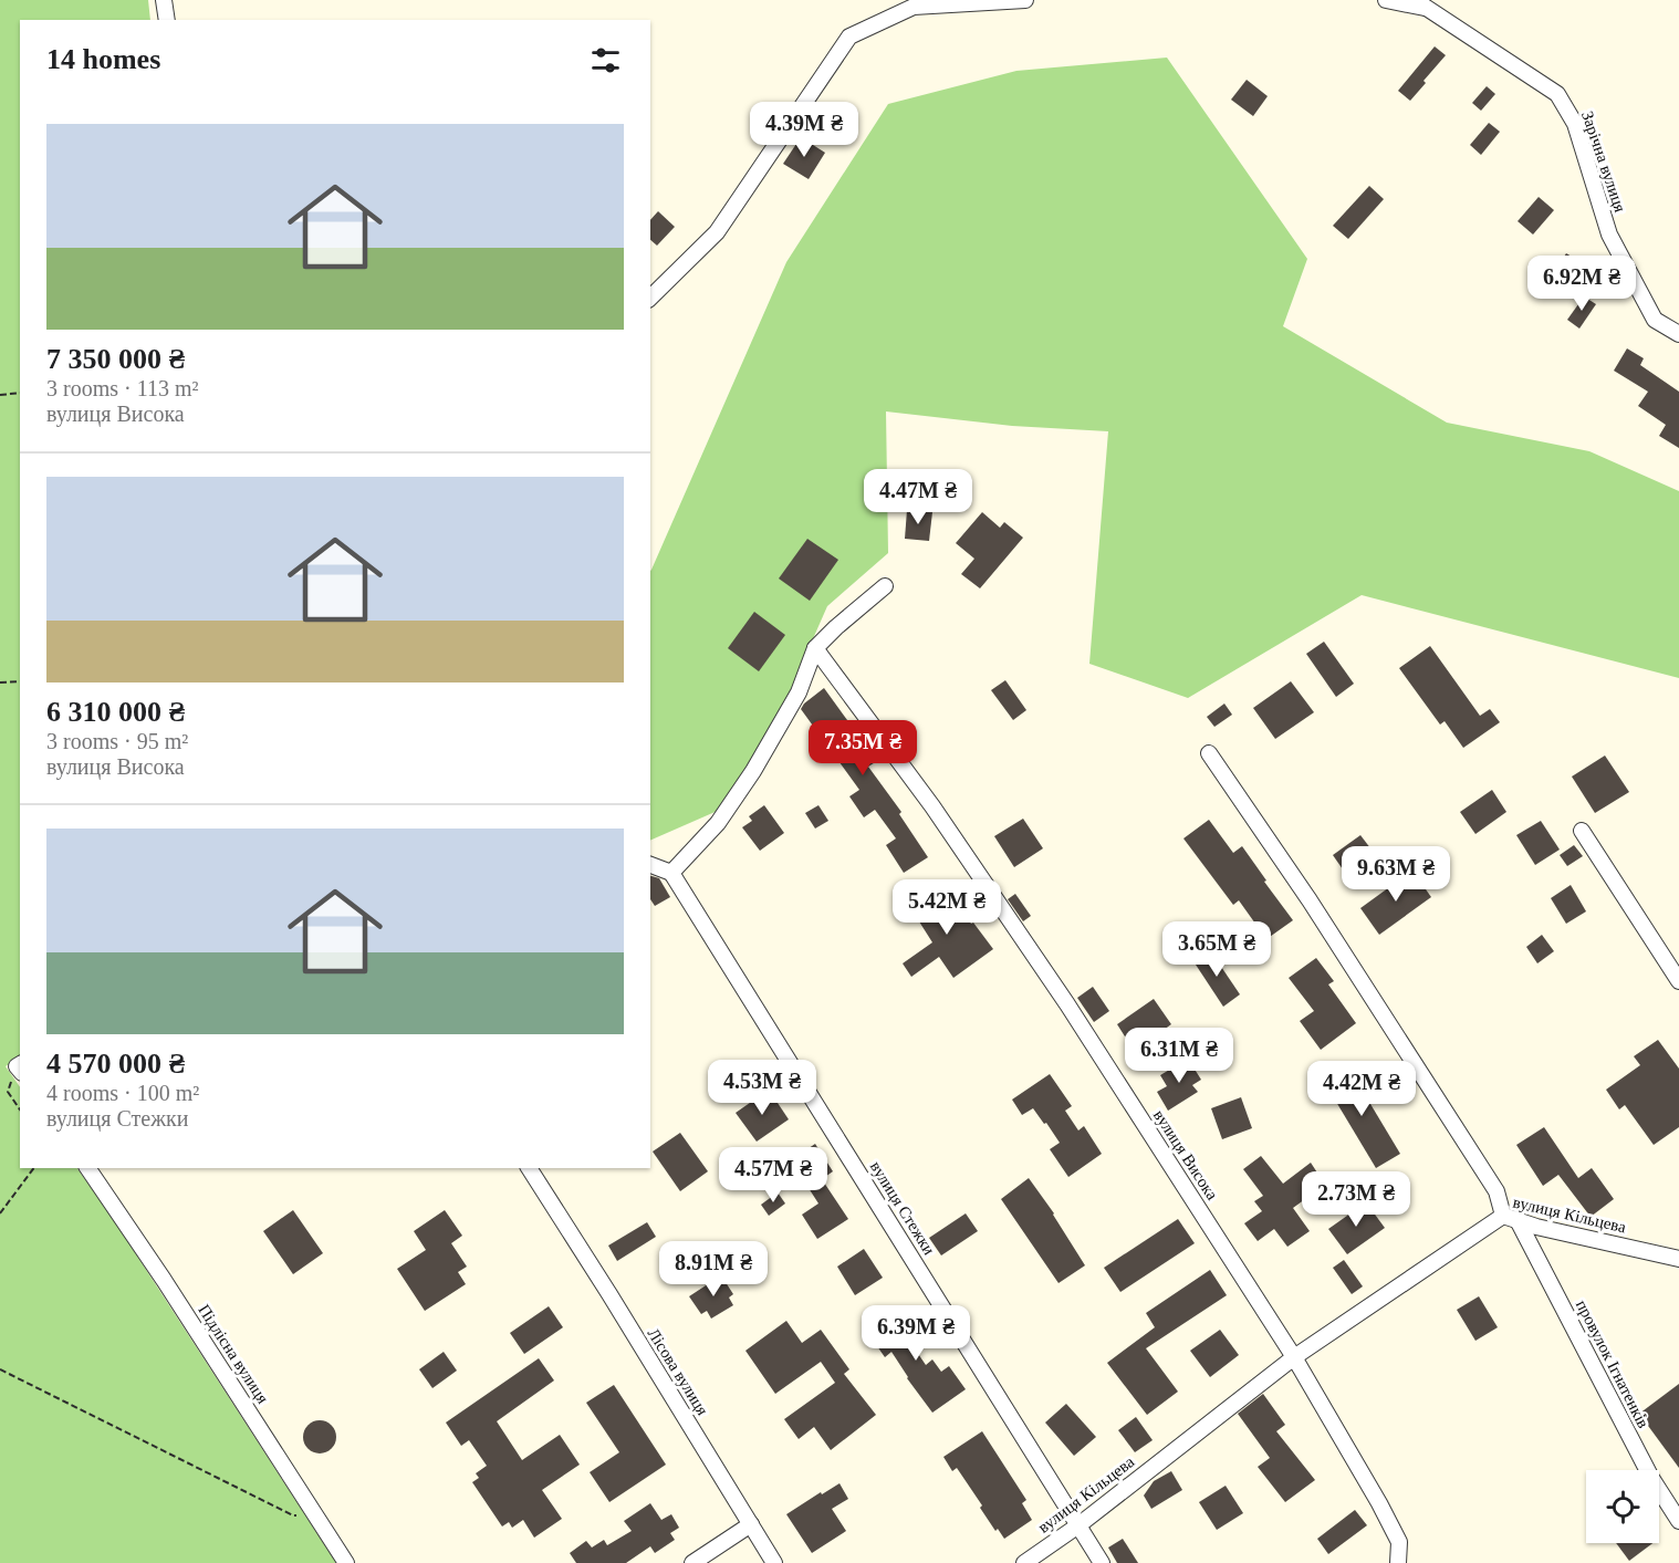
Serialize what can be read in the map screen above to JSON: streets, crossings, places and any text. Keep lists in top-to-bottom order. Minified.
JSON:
{"streets":{"street":["Зарічна вулиця","вулиця Висока","вулиця Стежки","вулиця Кільцева","Підлісна вулиця","провулок Ігнатенків","Лісова вулиця"]},"crossings":[["вулиця Висока","вулиця Кільцева"],["вулиця Стежки","вулиця Кільцева"],["вулиця Кільцева","провулок Ігнатенків"]],"page":{"heading":"14 homes","list":[{"name":"7 350 000 ₴","note":"3 rooms · 113 m² · вулиця Висока"},{"name":"6 310 000 ₴","note":"3 rooms · 95 m² · вулиця Висока"},{"name":"4 570 000 ₴","note":"4 rooms · 100 m² · вулиця Стежки"}],"price":["4.39M ₴","6.92M ₴","4.47M ₴","7.35M ₴","9.63M ₴","5.42M ₴","3.65M ₴","6.31M ₴","4.53M ₴","4.42M ₴","4.57M ₴","2.73M ₴","8.91M ₴","6.39M ₴"]}}
